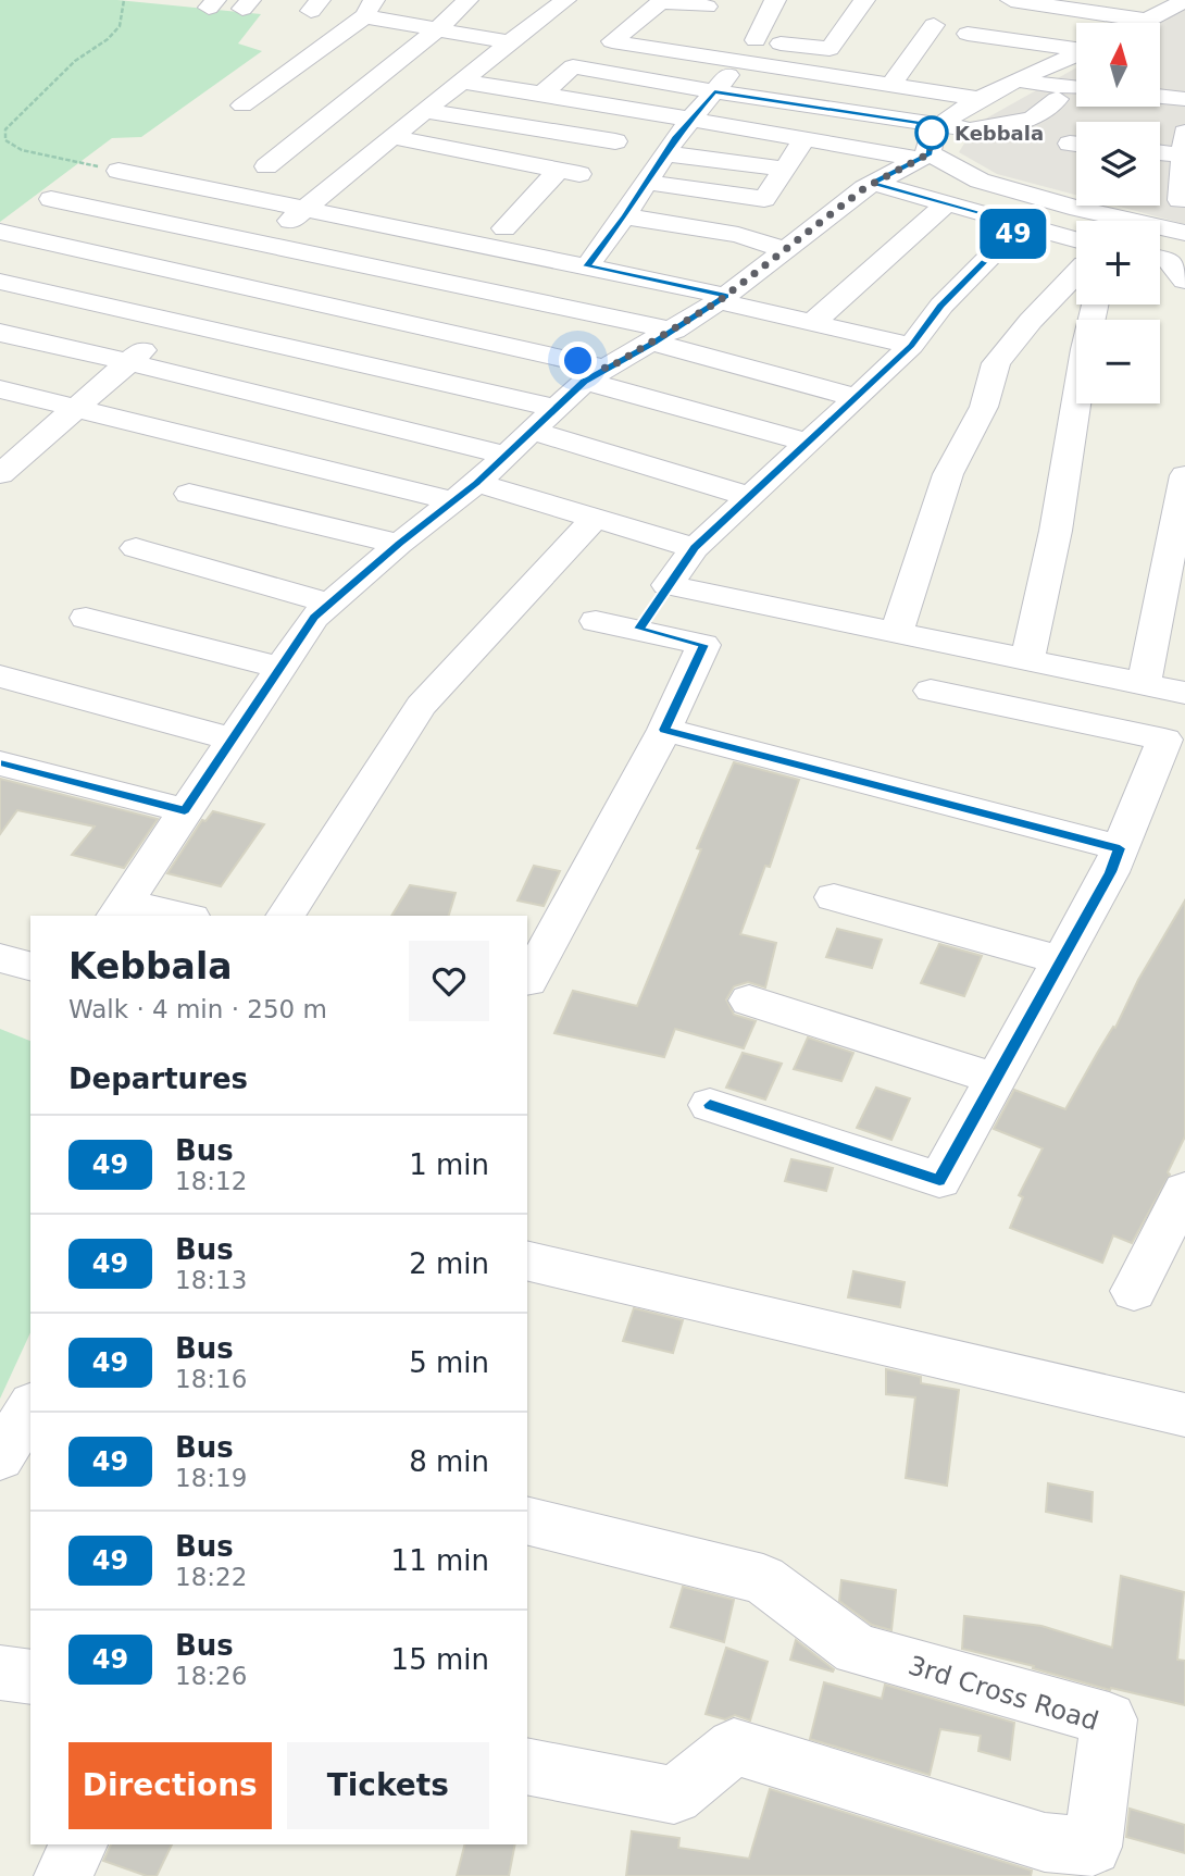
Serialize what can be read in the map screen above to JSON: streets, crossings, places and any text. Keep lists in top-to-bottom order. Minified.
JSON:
{"streets":{"street":["3rd Cross Road"]},"places":["Kebbala"],"lines":["bus line 49"],"north":"top","page":{"on_map":"49","map_buttons":["+","−"],"heading":[["Kebbala","Walk · 4 min · 250 m"],"Departures"],"list":[{"mark":"49","name":"Bus","note":"18:12","value":"1 min"},{"mark":"49","name":"Bus","note":"18:13","value":"2 min"},{"mark":"49","name":"Bus","note":"18:16","value":"5 min"},{"mark":"49","name":"Bus","note":"18:19","value":"8 min"},{"mark":"49","name":"Bus","note":"18:22","value":"11 min"},{"mark":"49","name":"Bus","note":"18:26","value":"15 min"}],"buttons":["Directions","Tickets"]}}
